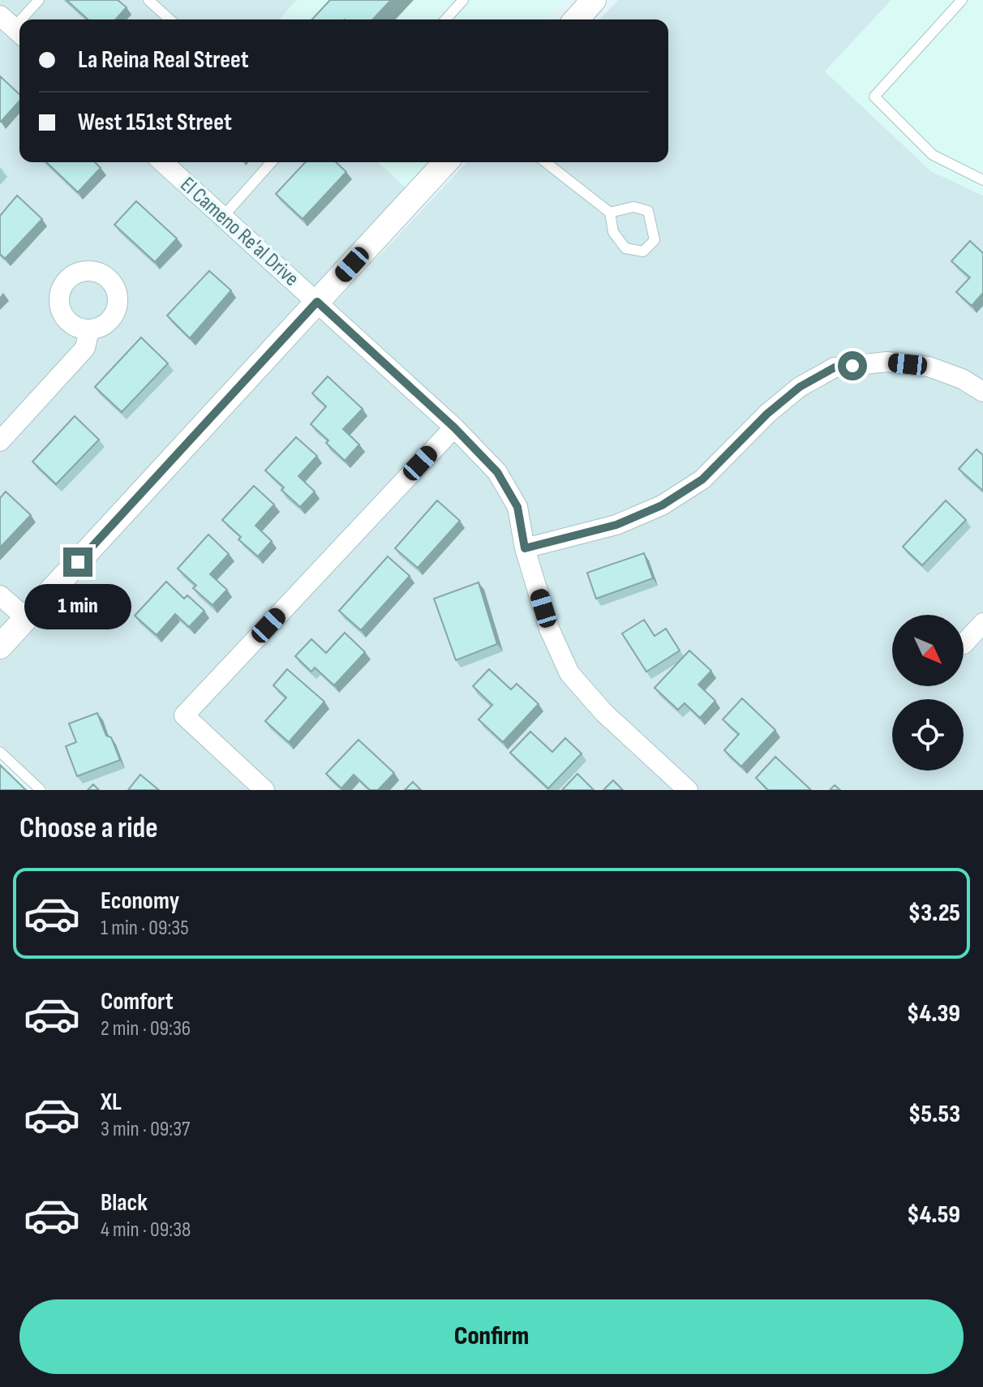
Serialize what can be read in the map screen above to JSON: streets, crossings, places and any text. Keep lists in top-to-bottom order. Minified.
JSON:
{"streets":{"street":["El Cameno Re'al Drive"]},"north":"bottom right","page":{"banner":["La Reina Real Street","West 151st Street"],"bubble":"1 min","heading":"Choose a ride","list":[{"name":"Economy","note":"1 min · 09:35","value":"$3.25"},{"name":"Comfort","note":"2 min · 09:36","value":"$4.39"},{"name":"XL","note":"3 min · 09:37","value":"$5.53"},{"name":"Black","note":"4 min · 09:38","value":"$4.59"}],"buttons":"Confirm"}}
